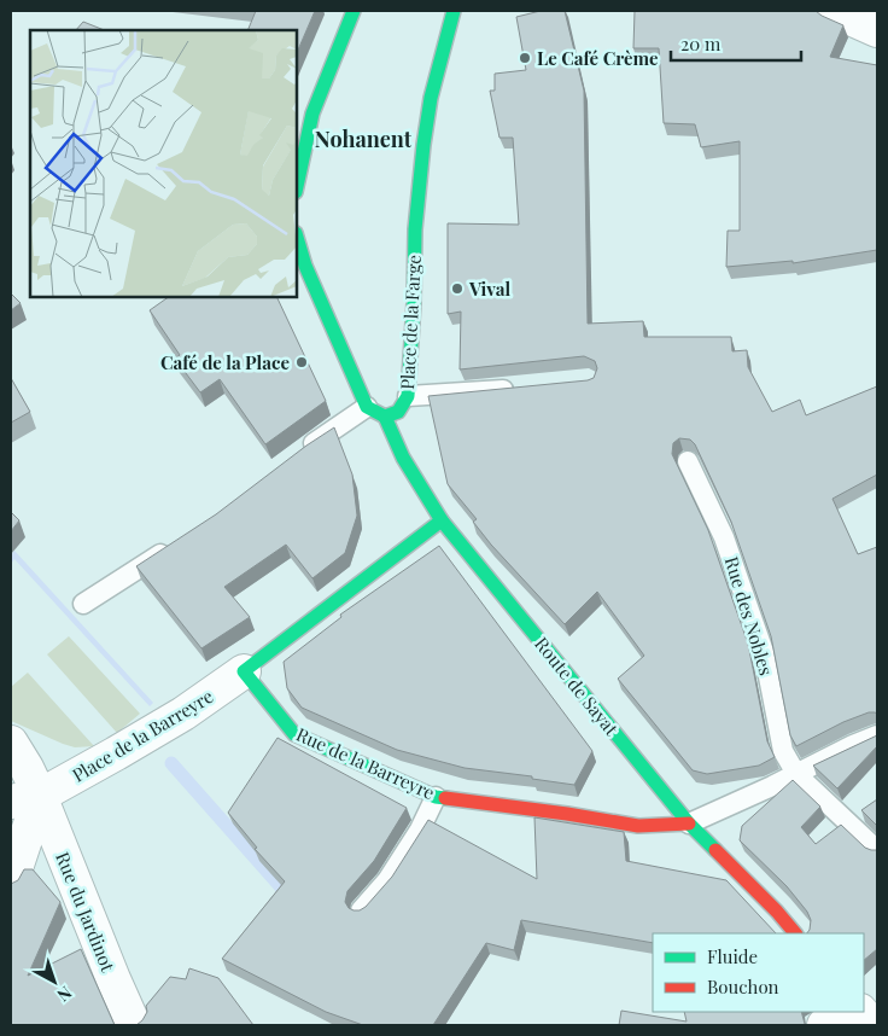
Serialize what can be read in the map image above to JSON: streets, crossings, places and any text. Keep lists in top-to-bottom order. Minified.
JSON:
{"streets":{"street":["Place de la Farge","Route de Sayat","Place de la Barreyre","Rue de la Barreyre","Rue du Jardinot"],"lane":["Rue des Nobles"]},"crossings":[["Place de la Farge","Route de Sayat"],["Route de Sayat","Rue de la Barreyre"],["Place de la Barreyre","Rue de la Barreyre"],["Place de la Barreyre","Rue du Jardinot"]],"districts":["Nohanent"],"places":["Le Café Crème","Vival","Café de la Place"],"legend":["Fluide","Bouchon"],"scale_bar":"20 m","north":"bottom right"}
